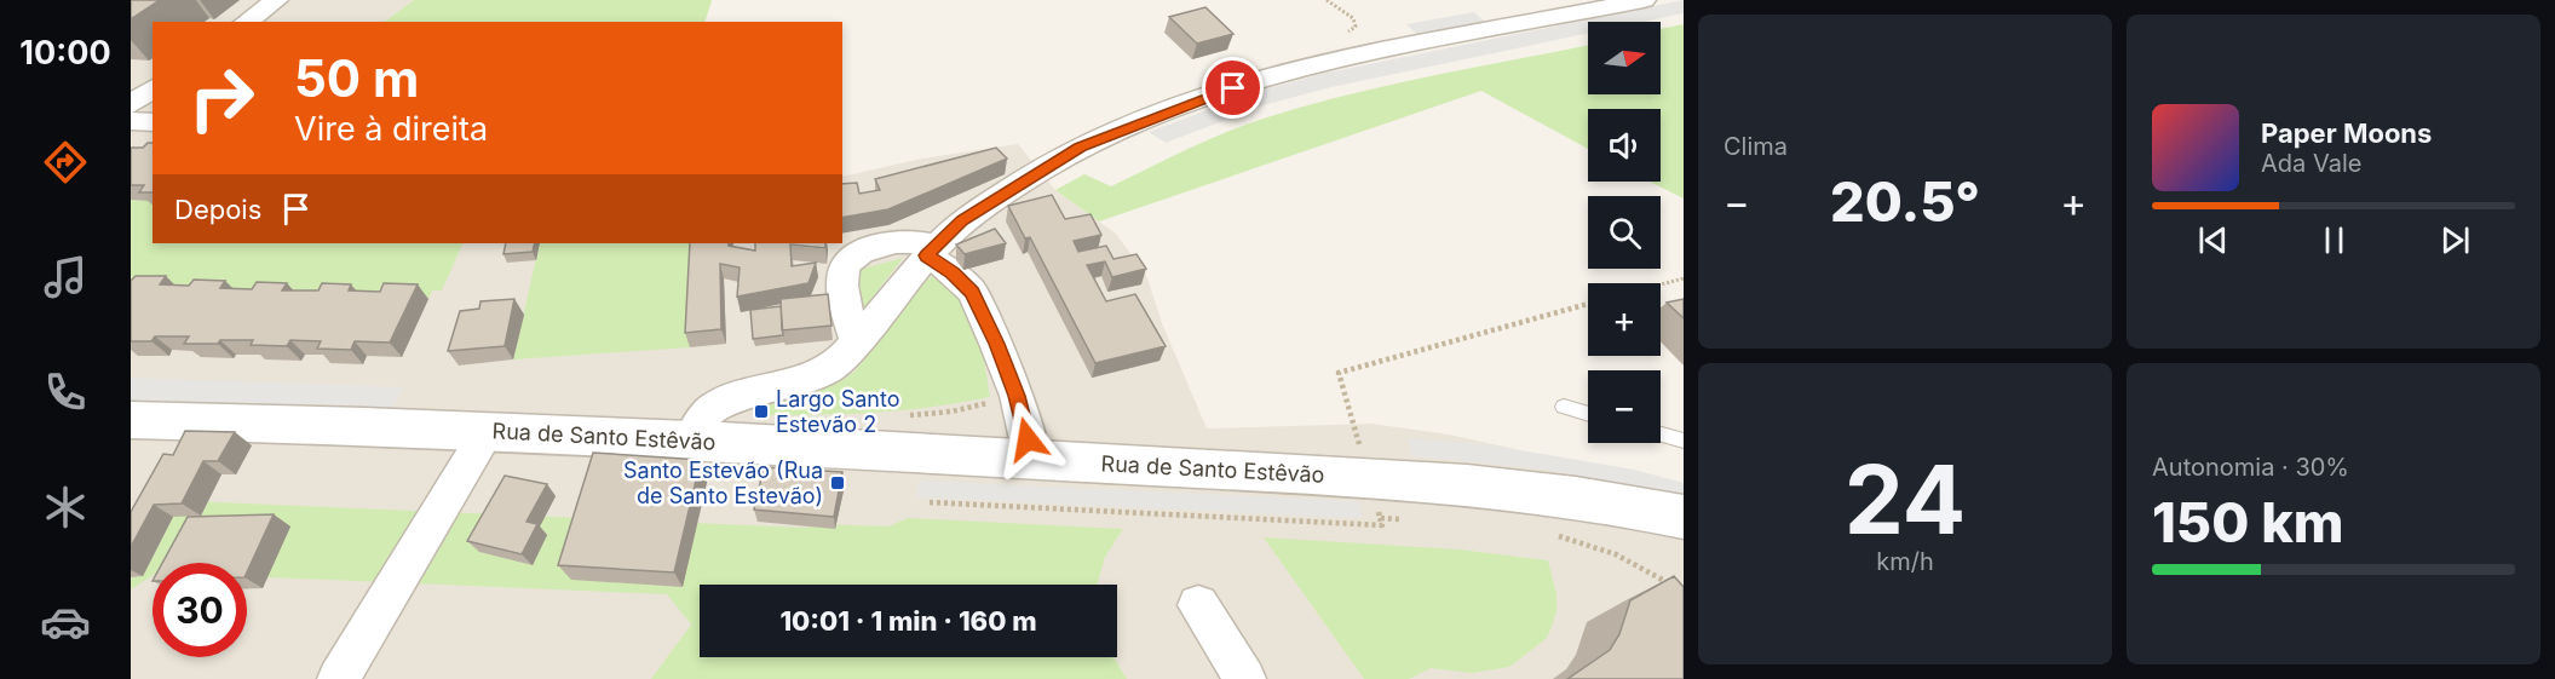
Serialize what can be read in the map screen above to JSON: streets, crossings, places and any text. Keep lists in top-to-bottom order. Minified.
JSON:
{"streets":{"street":["Rua de Santo Estêvão"]},"places":{"transit":["Largo Santo Estevão 2","Santo Estevão (Rua de Santo Estevão)"]},"north":"right","page":{"tabs":"10:00","tile":["Clima",["24","km/h"],["Autonomia · 30%","150 km"]],"map_buttons":["+","−"],"turn":["50 m","Vire à direita"],"song":["Paper Moons","Ada Vale"],"heat":["−","20.5°","+"],"then":"Depois","limit":"30","trip":"10:01 · 1 min · 160 m"}}
